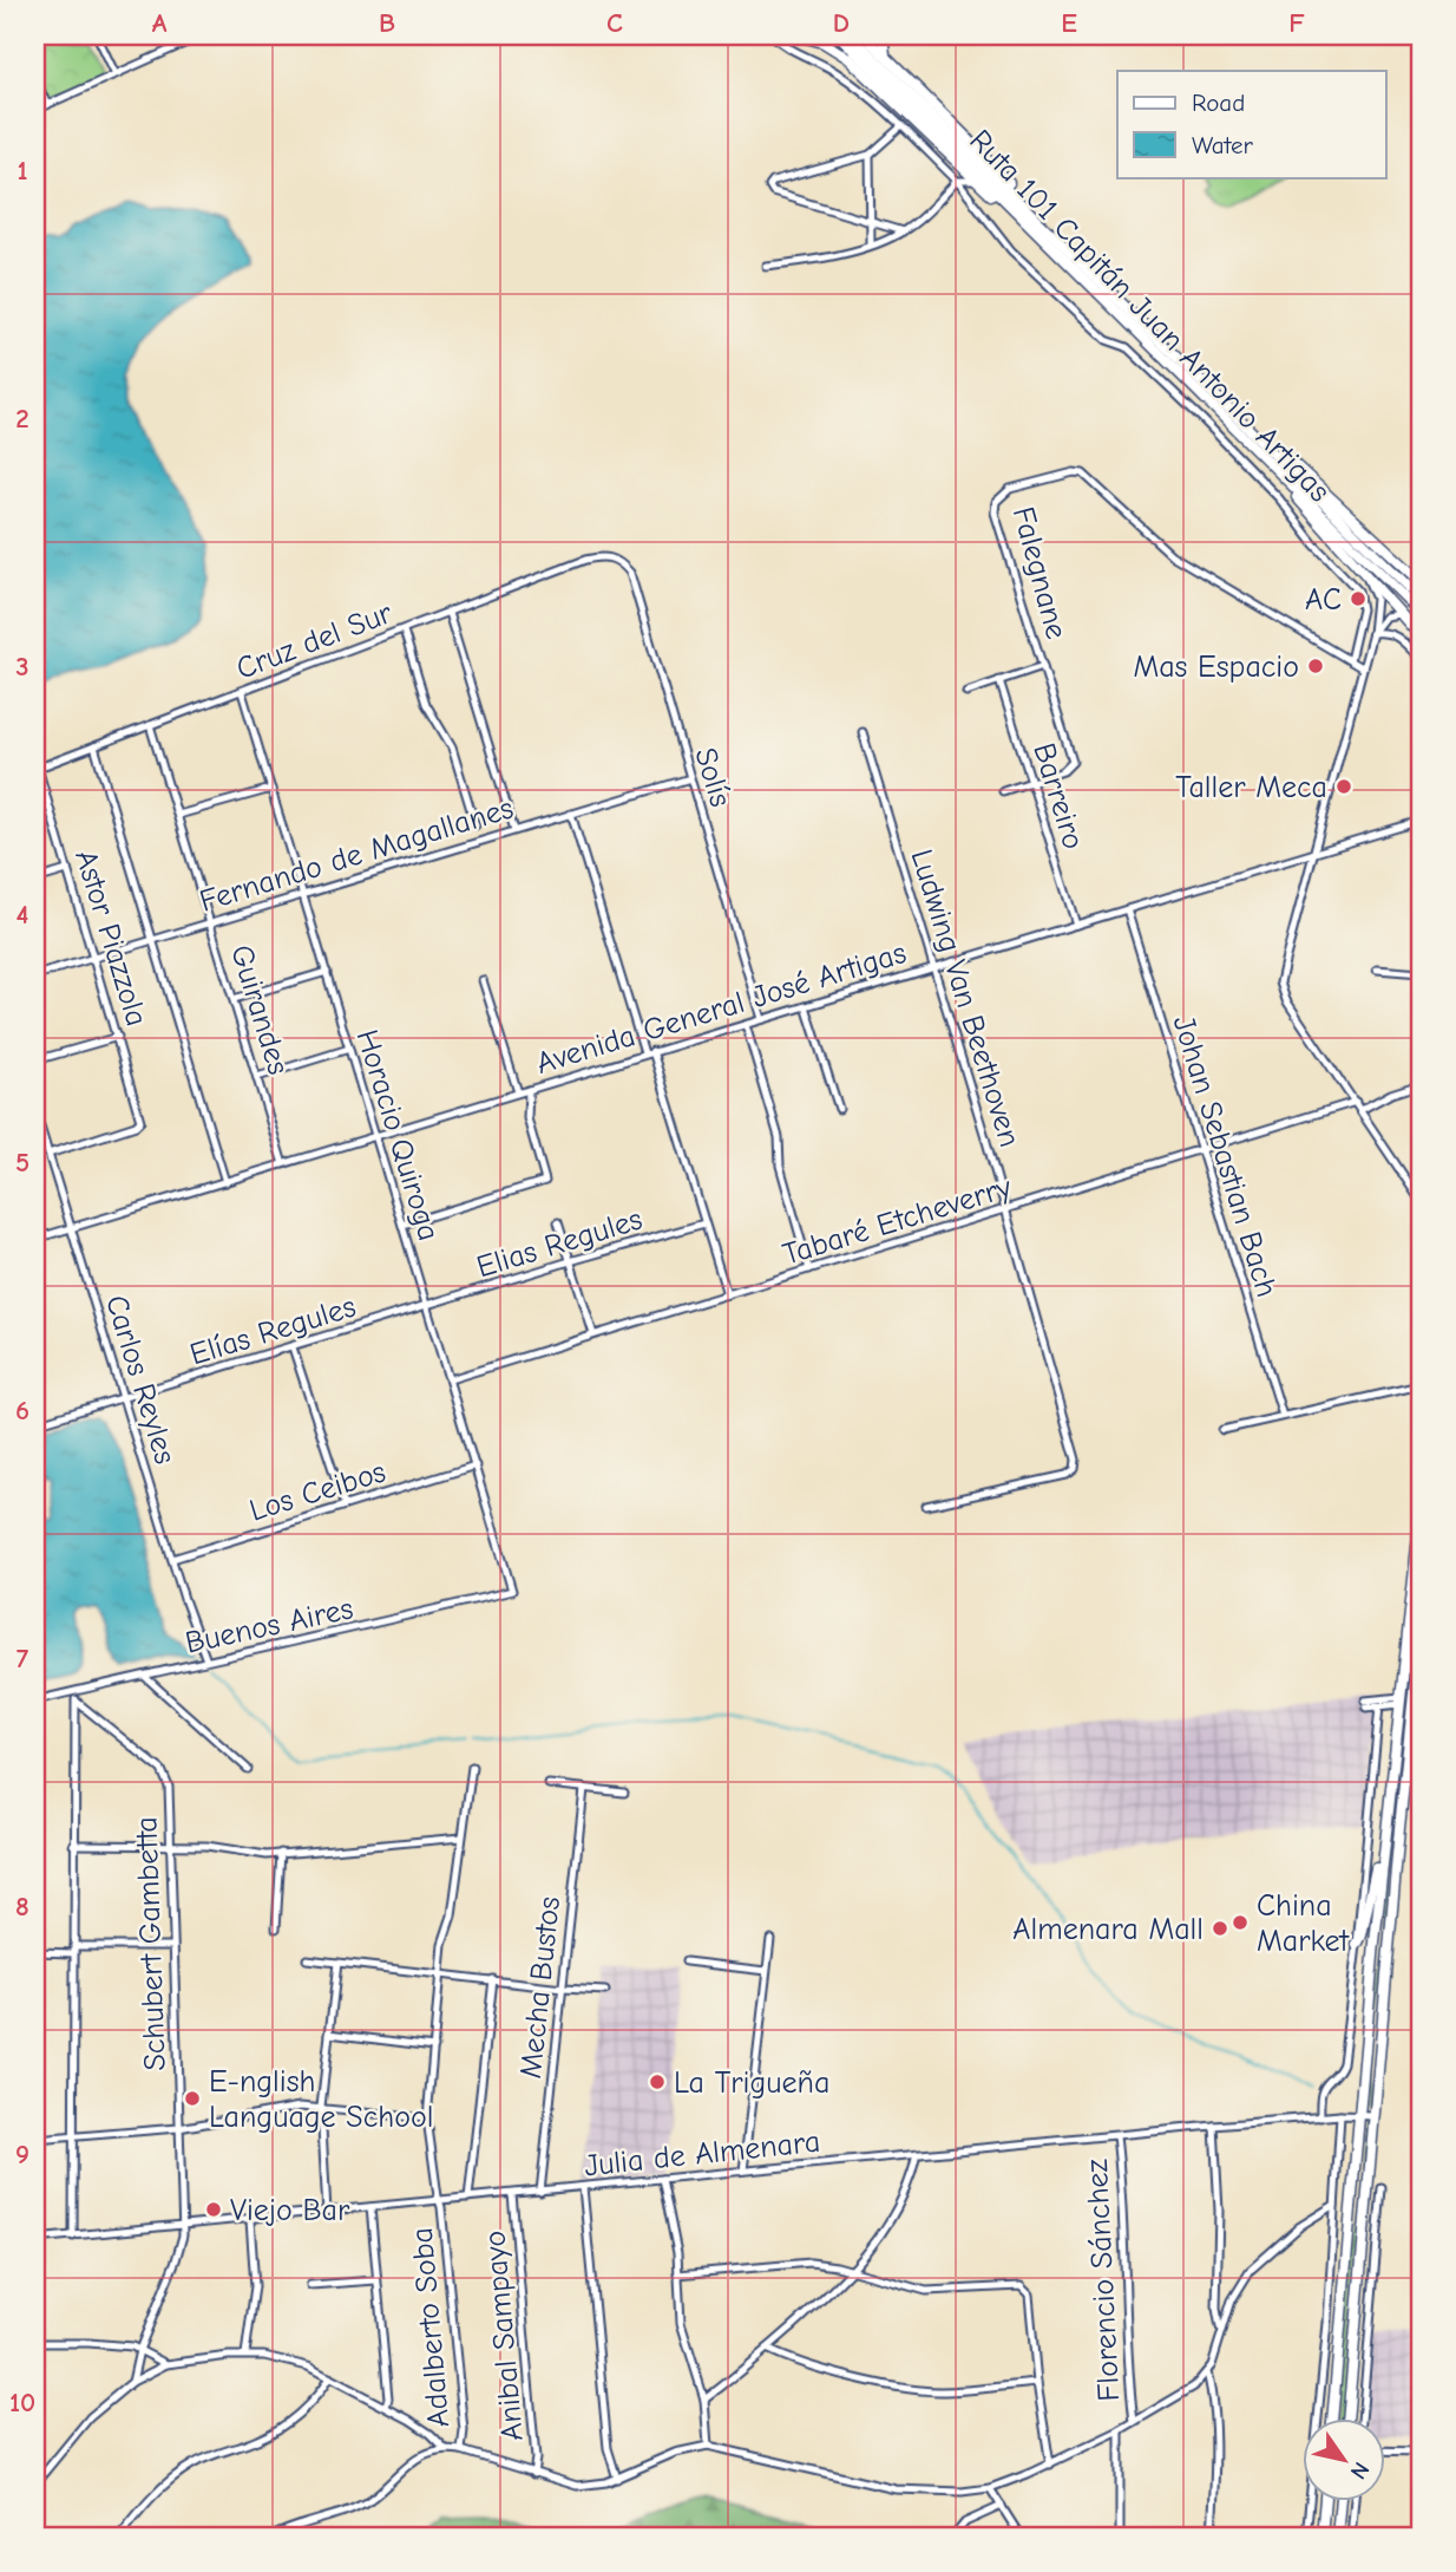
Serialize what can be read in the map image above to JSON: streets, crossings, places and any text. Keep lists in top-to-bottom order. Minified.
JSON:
{"streets":{"highway":["Ruta 101 Capitán Juan Antonio Artigas"],"street":["Falegnane","Cruz del Sur","Solís","Barreiro","Fernando de Magallanes","Astor Piazzola","Ludwing Van Beethoven","Avenida General José Artigas","Guirandes","Horacio Quiroga","Johan Sebastian Bach","Tabaré Etcheverry","Elias Regules","Elías Regules","Carlos Reyles","Los Ceibos","Buenos Aires","Schubert Gambetta","Mecha Bustos","Julia de Almenara","Florencio Sánchez","Adalberto Soba","Anibal Sampayo"]},"crossings":[["Falegnane","Barreiro"],["Cruz del Sur","Solís"],["Cruz del Sur","Astor Piazzola"],["Cruz del Sur","Guirandes"],["Cruz del Sur","Horacio Quiroga"],["Solís","Fernando de Magallanes"],["Solís","Avenida General José Artigas"],["Barreiro","Avenida General José Artigas"],["Fernando de Magallanes","Astor Piazzola"],["Fernando de Magallanes","Guirandes"],["Fernando de Magallanes","Horacio Quiroga"],["Astor Piazzola","Carlos Reyles"],["Ludwing Van Beethoven","Avenida General José Artigas"],["Ludwing Van Beethoven","Tabaré Etcheverry"],["Avenida General José Artigas","Guirandes"],["Avenida General José Artigas","Horacio Quiroga"],["Avenida General José Artigas","Johan Sebastian Bach"],["Avenida General José Artigas","Carlos Reyles"],["Horacio Quiroga","Tabaré Etcheverry"],["Horacio Quiroga","Elias Regules"],["Horacio Quiroga","Elías Regules"],["Horacio Quiroga","Los Ceibos"],["Horacio Quiroga","Buenos Aires"],["Johan Sebastian Bach","Tabaré Etcheverry"],["Elias Regules","Elías Regules"],["Elías Regules","Carlos Reyles"],["Carlos Reyles","Los Ceibos"],["Carlos Reyles","Buenos Aires"],["Schubert Gambetta","Julia de Almenara"],["Mecha Bustos","Julia de Almenara"],["Julia de Almenara","Florencio Sánchez"],["Julia de Almenara","Adalberto Soba"],["Julia de Almenara","Anibal Sampayo"]],"places":["AC","Mas Espacio","Taller Meca","China Market","Almenara Mall","La Trigueña","E-nglish Language School","Viejo Bar"],"legend":["Road","Water"],"north":"bottom right","grid":{"columns":["A","B","C","D","E","F"],"rows":["1","2","3","4","5","6","7","8","9","10"]}}
